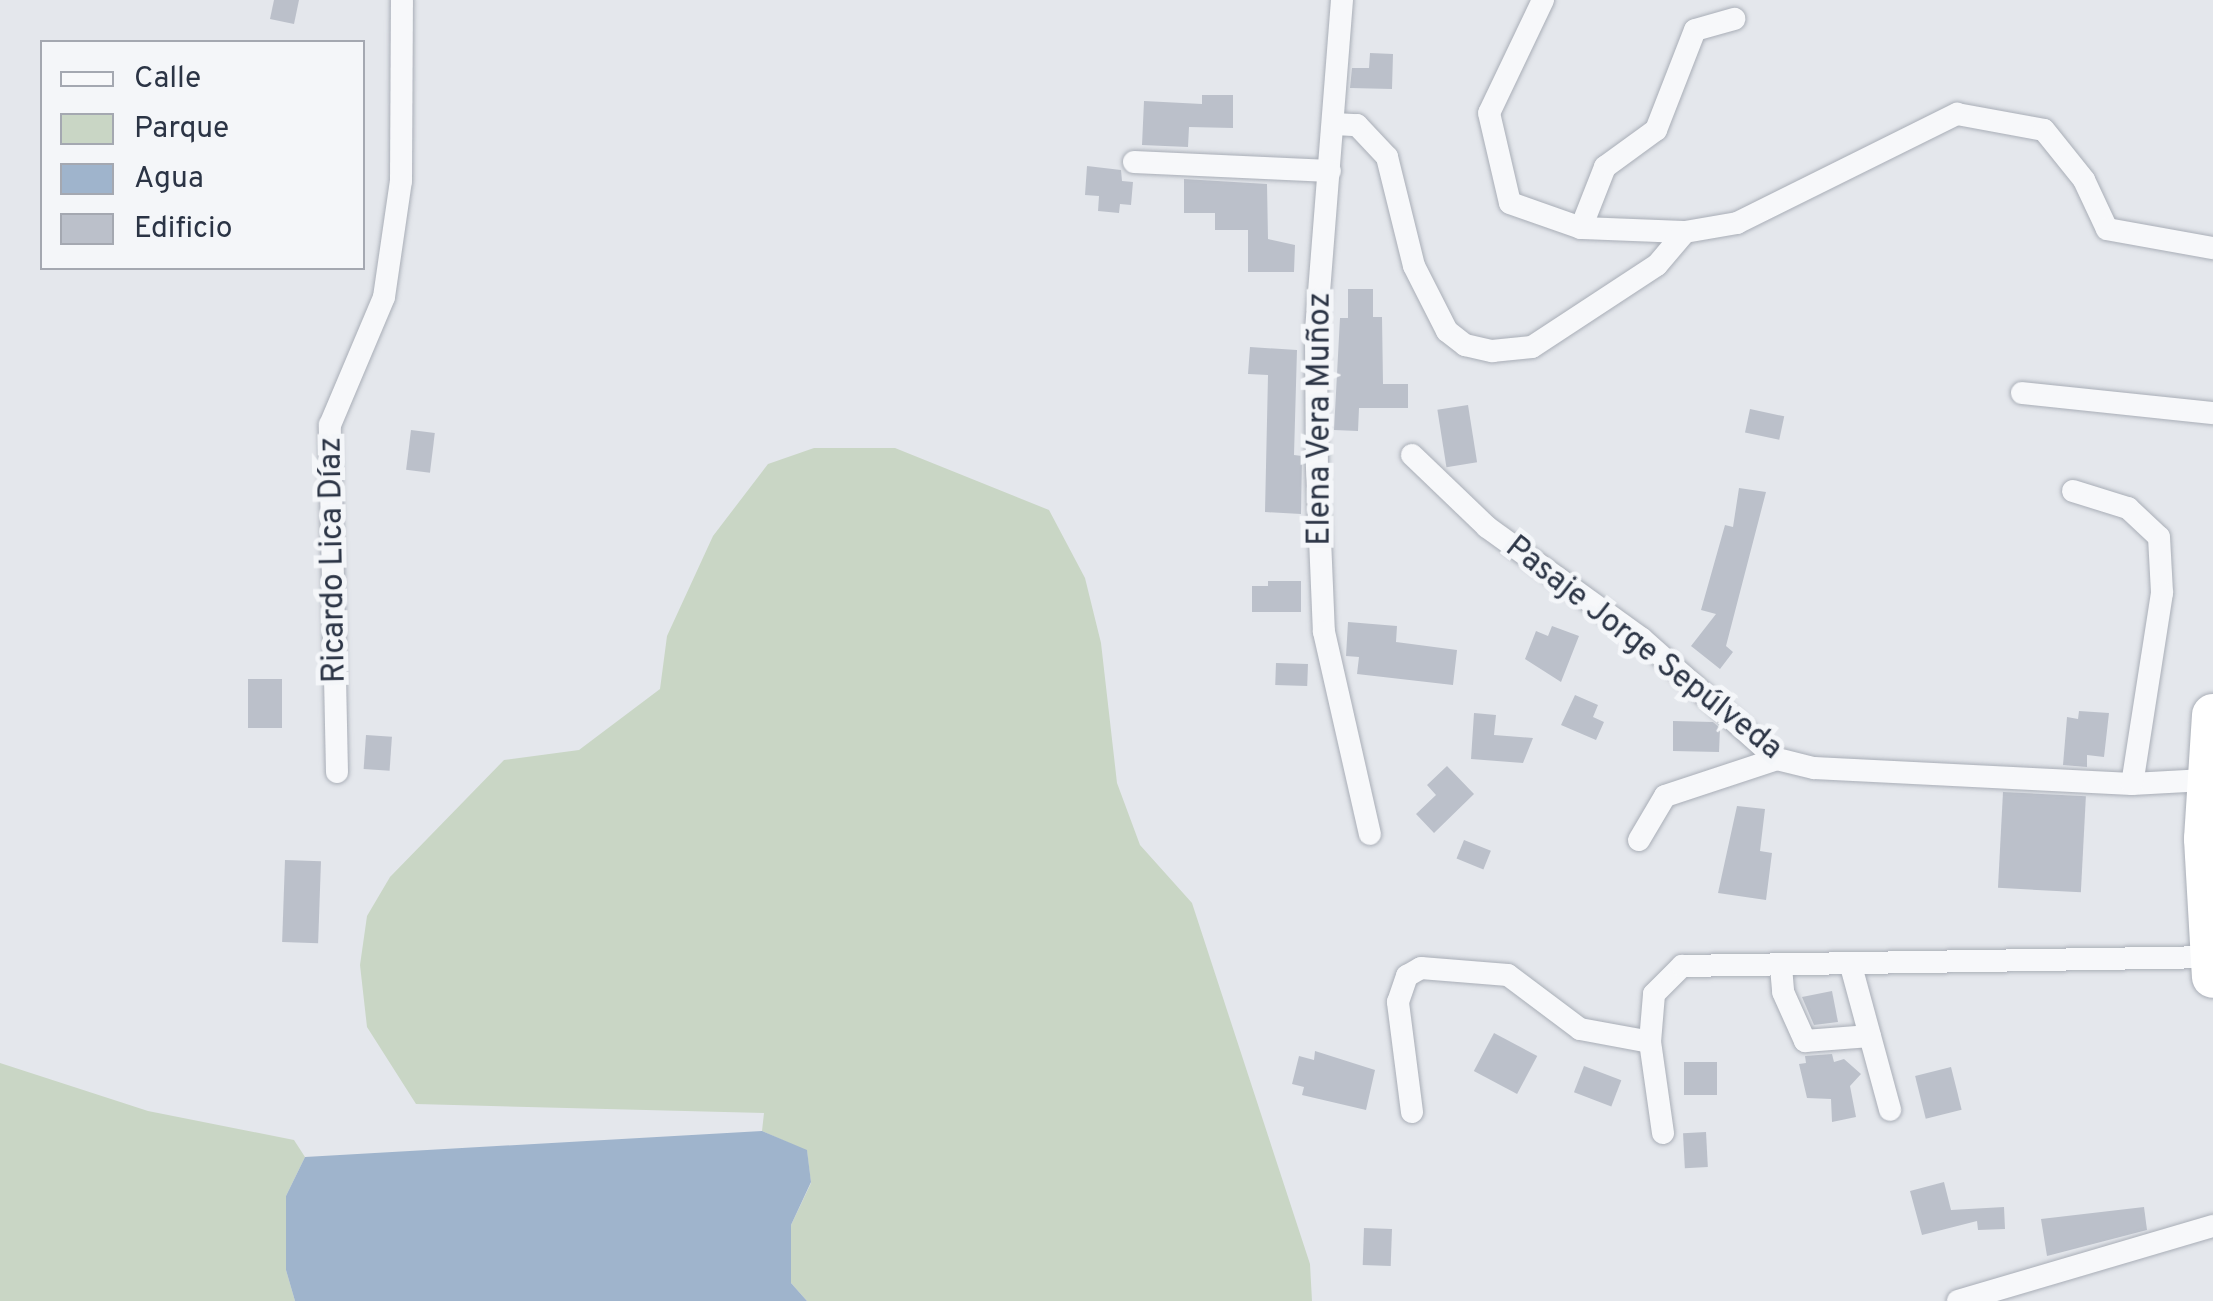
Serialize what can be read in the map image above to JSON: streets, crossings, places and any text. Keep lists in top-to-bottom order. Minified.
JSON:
{"streets":{"street":["Elena Vera Muñoz","Ricardo Lica Díaz","Pasaje Jorge Sepúlveda"]},"legend":["Calle","Parque","Agua","Edificio"]}
